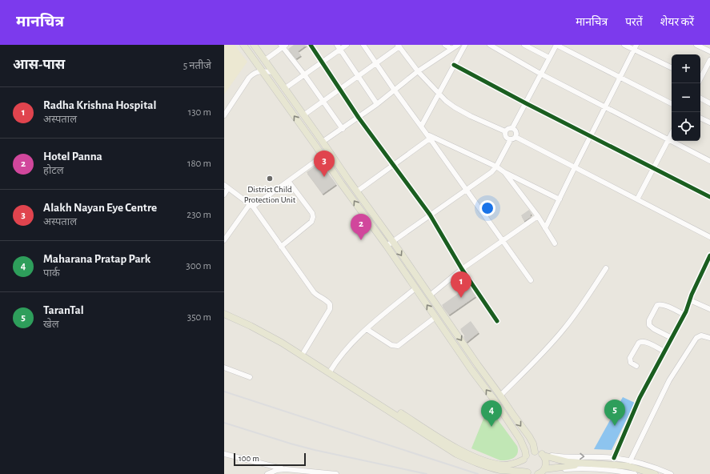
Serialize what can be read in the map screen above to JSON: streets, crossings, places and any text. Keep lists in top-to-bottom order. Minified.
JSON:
{"places":["District Child Protection Unit"],"scale_bar":"100 m","page":{"header":"मानचित्र","nav":["मानचित्र","परतें","शेयर करें"],"heading":["आस-पास","5 नतीजे"],"map_buttons":["+","−"],"list":[{"mark":"1","name":"Radha Krishna Hospital","note":"अस्पताल","value":"130 m"},{"mark":"2","name":"Hotel Panna","note":"होटल","value":"180 m"},{"mark":"3","name":"Alakh Nayan Eye Centre","note":"अस्पताल","value":"230 m"},{"mark":"4","name":"Maharana Pratap Park","note":"पार्क","value":"300 m"},{"mark":"5","name":"TaranTal","note":"खेल","value":"350 m"}],"pins":["3","2","1","5","4"],"scale":"100 m"}}
